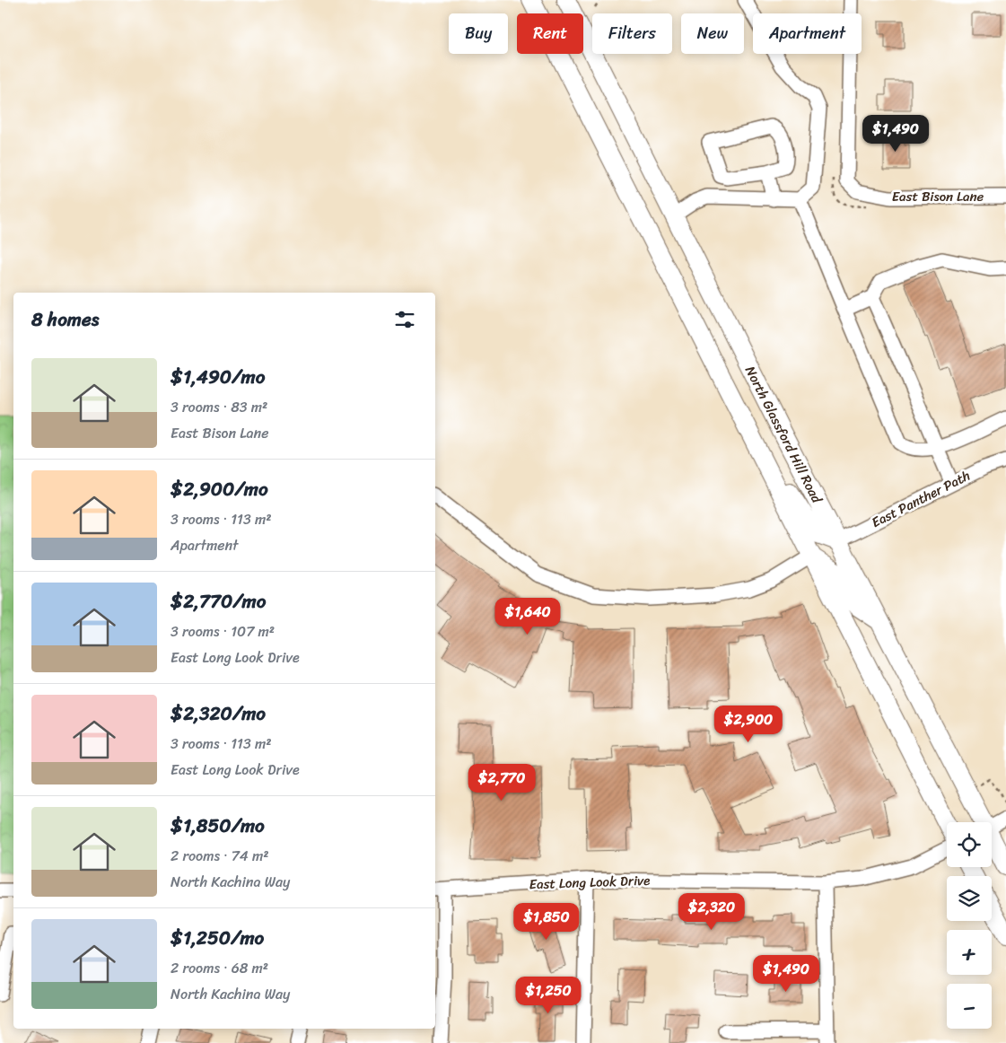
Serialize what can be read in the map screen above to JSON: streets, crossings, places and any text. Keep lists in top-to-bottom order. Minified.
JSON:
{"streets":{"main road":["North Glassford Hill Road"],"street":["East Bison Lane","East Panther Path","East Long Look Drive"]},"crossings":[["North Glassford Hill Road","East Panther Path"]],"page":{"chip":["Buy","Rent","Filters","New","Apartment"],"price":["$1,490","$1,640","$2,900","$2,770","$2,320","$1,850","$1,490","$1,250"],"heading":"8 homes","list":[{"name":"$1,490/mo","note":"3 rooms · 83 m² · East Bison Lane"},{"name":"$2,900/mo","note":"3 rooms · 113 m² · Apartment"},{"name":"$2,770/mo","note":"3 rooms · 107 m² · East Long Look Drive"},{"name":"$2,320/mo","note":"3 rooms · 113 m² · East Long Look Drive"},{"name":"$1,850/mo","note":"2 rooms · 74 m² · North Kachina Way"},{"name":"$1,250/mo","note":"2 rooms · 68 m² · North Kachina Way"}],"map_buttons":["+","−"]}}
